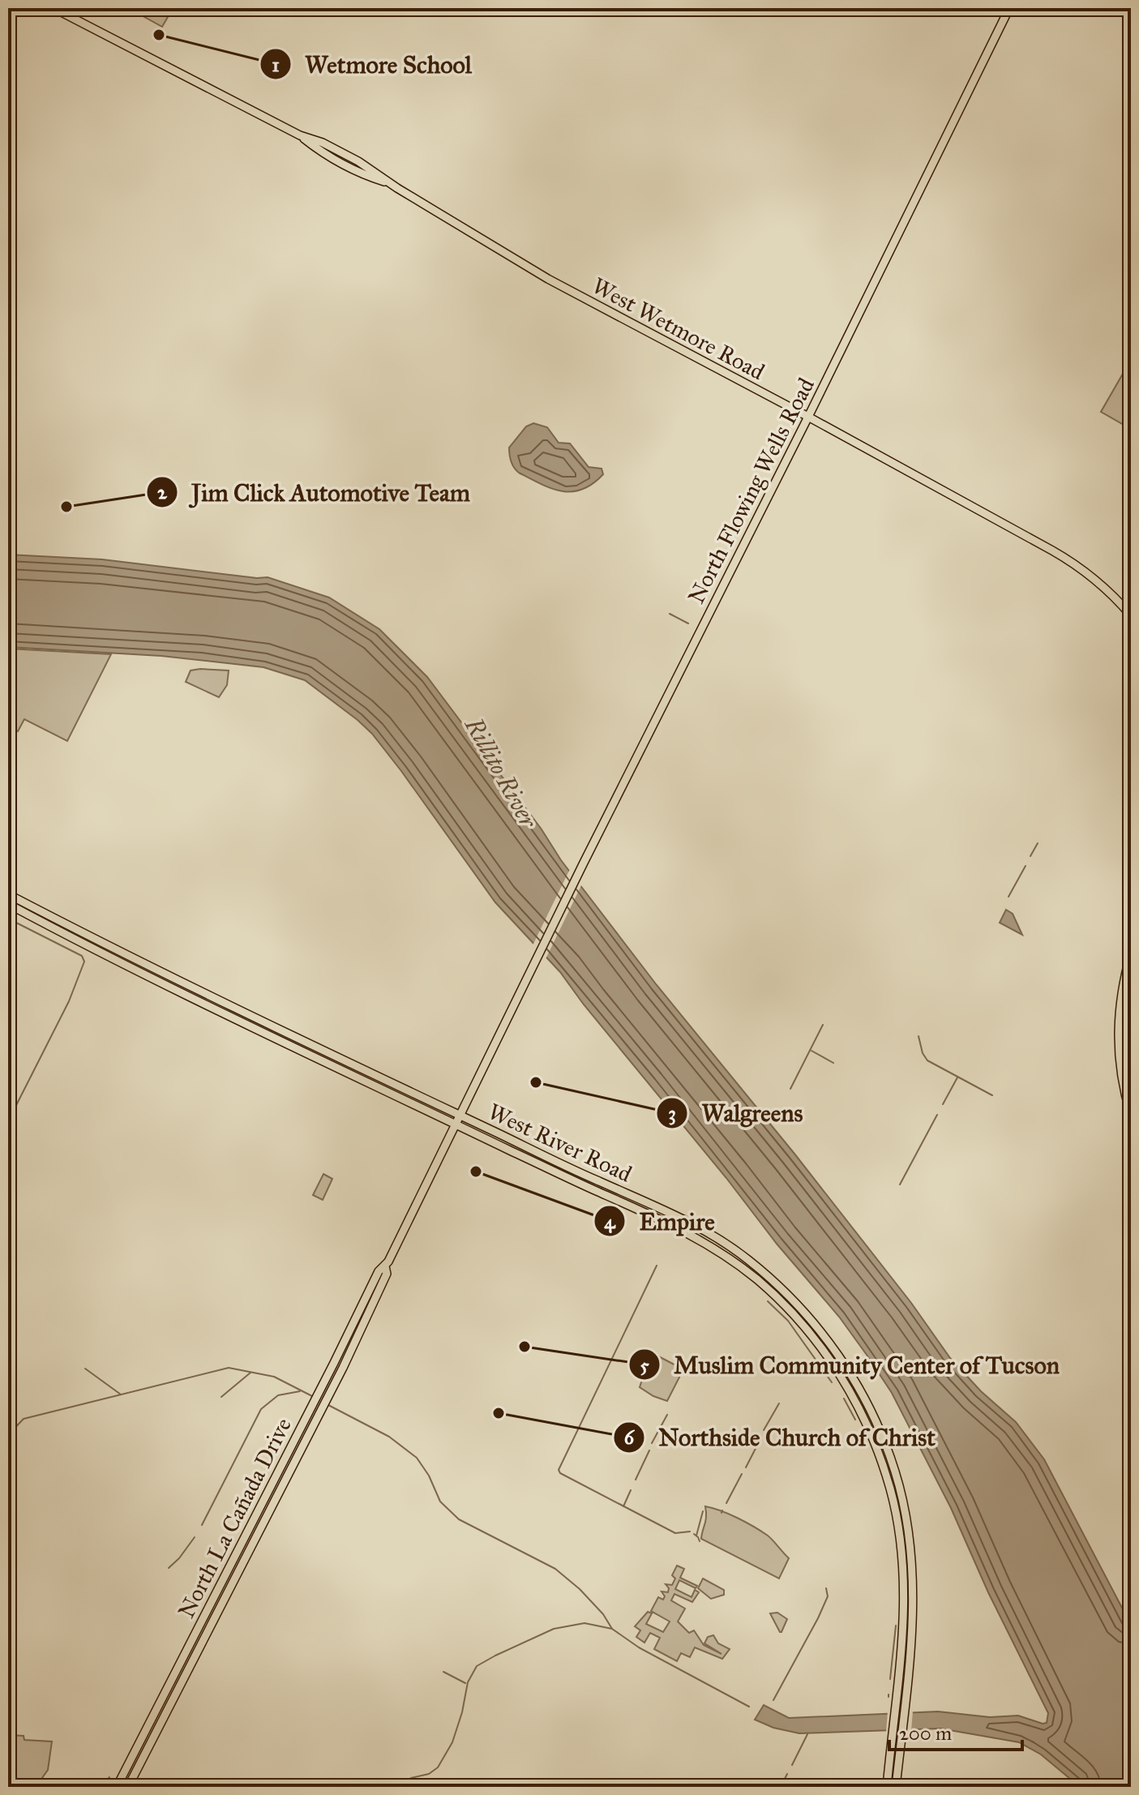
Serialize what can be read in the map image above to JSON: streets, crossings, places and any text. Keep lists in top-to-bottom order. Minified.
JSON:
{"streets":{"main road":["West Wetmore Road","North Flowing Wells Road","West River Road","North La Cañada Drive"]},"crossings":[["West Wetmore Road","North Flowing Wells Road"],["North Flowing Wells Road","North La Cañada Drive"],["West River Road","North La Cañada Drive"]],"water":["Rillito River"],"places":["Wetmore School","Jim Click Automotive Team","Walgreens","Empire","Muslim Community Center of Tucson","Northside Church of Christ"],"scale_bar":"200 m"}
